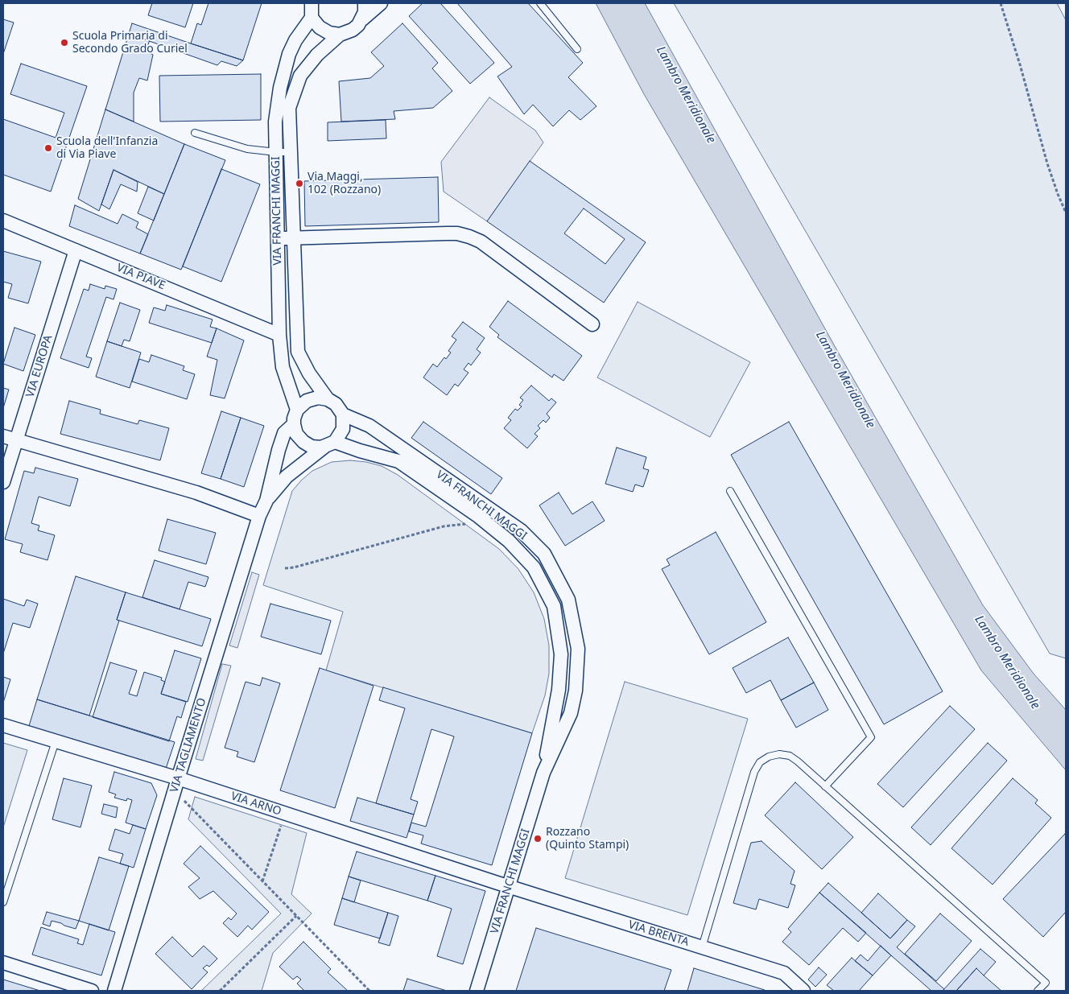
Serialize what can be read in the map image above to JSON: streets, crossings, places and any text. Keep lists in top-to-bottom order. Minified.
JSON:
{"streets":{"street":["VIA FRANCHI MAGGI","VIA PIAVE","VIA EUROPA","VIA TAGLIAMENTO","VIA ARNO","VIA BRENTA"]},"crossings":[["VIA FRANCHI MAGGI","VIA PIAVE"],["VIA FRANCHI MAGGI","VIA TAGLIAMENTO"],["VIA FRANCHI MAGGI","VIA ARNO"],["VIA FRANCHI MAGGI","VIA BRENTA"],["VIA PIAVE","VIA EUROPA"],["VIA TAGLIAMENTO","VIA ARNO"],["VIA ARNO","VIA BRENTA"]],"water":["Lambro Meridionale"],"places":["Scuola Primaria di Secondo Grado Curiel","Scuola dell'Infanzia di Via Piave","Via Maggi, 102 (Rozzano)","Rozzano (Quinto Stampi)"]}
